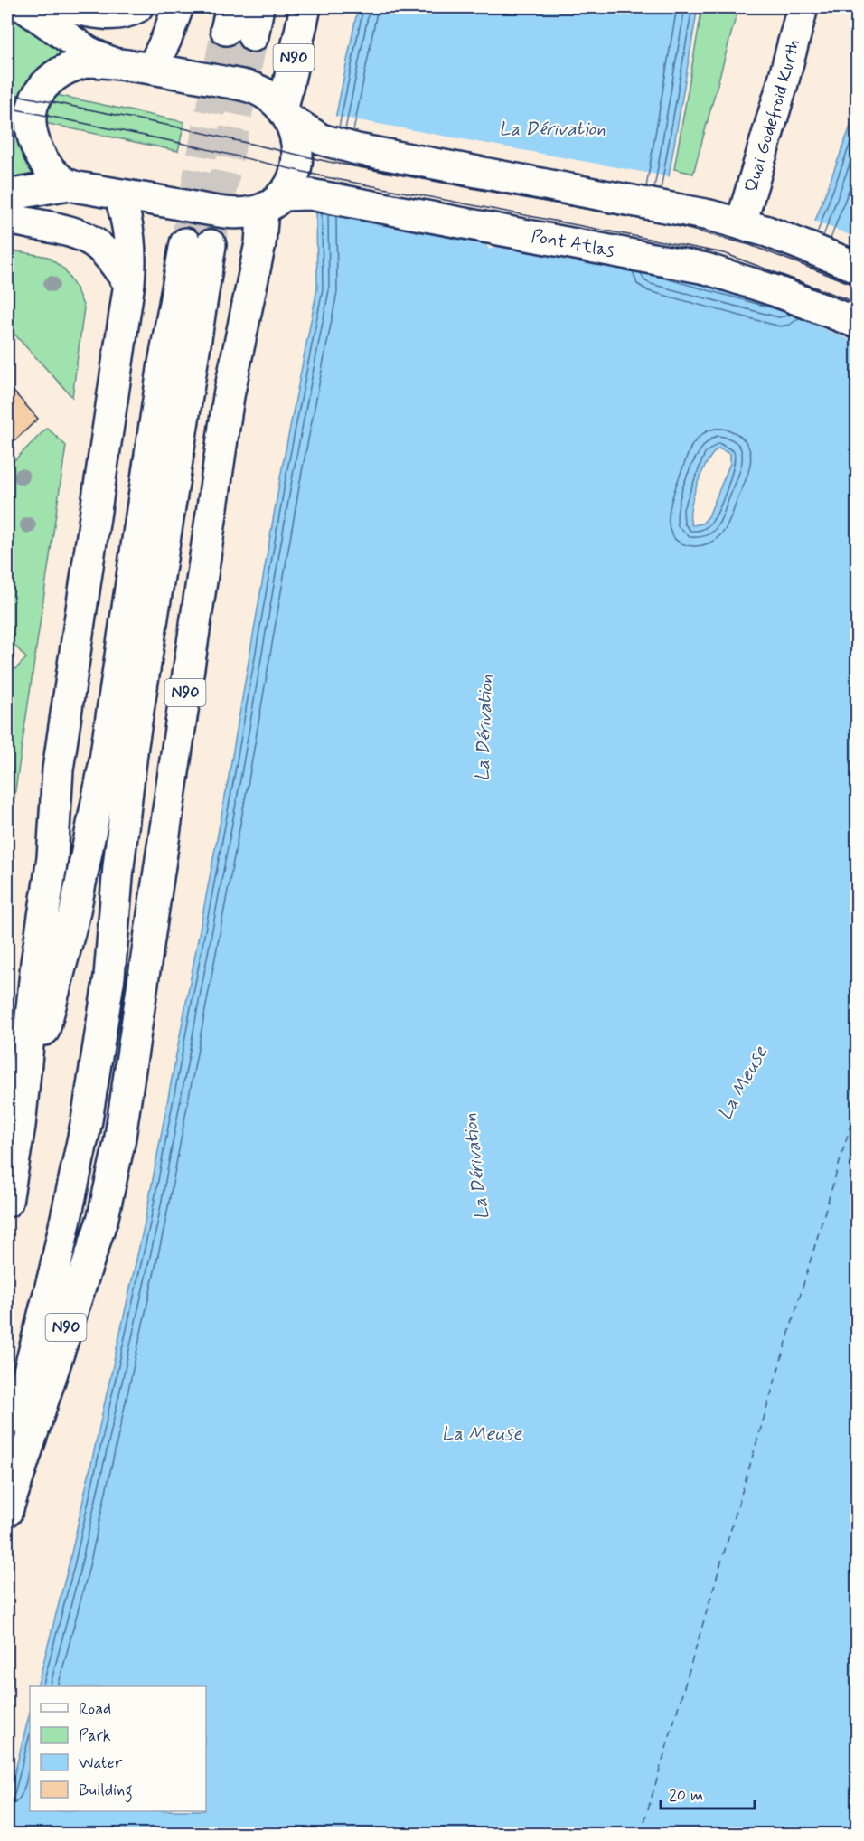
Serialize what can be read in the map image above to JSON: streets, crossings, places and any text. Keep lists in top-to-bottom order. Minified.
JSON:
{"streets":{"main road":["N90","Quai Godefroid Kurth","Pont Atlas"]},"crossings":[["N90","Pont Atlas"]],"water":["La Dérivation","La Meuse"],"legend":["Road","Park","Water","Building"],"scale_bar":"20 m"}
